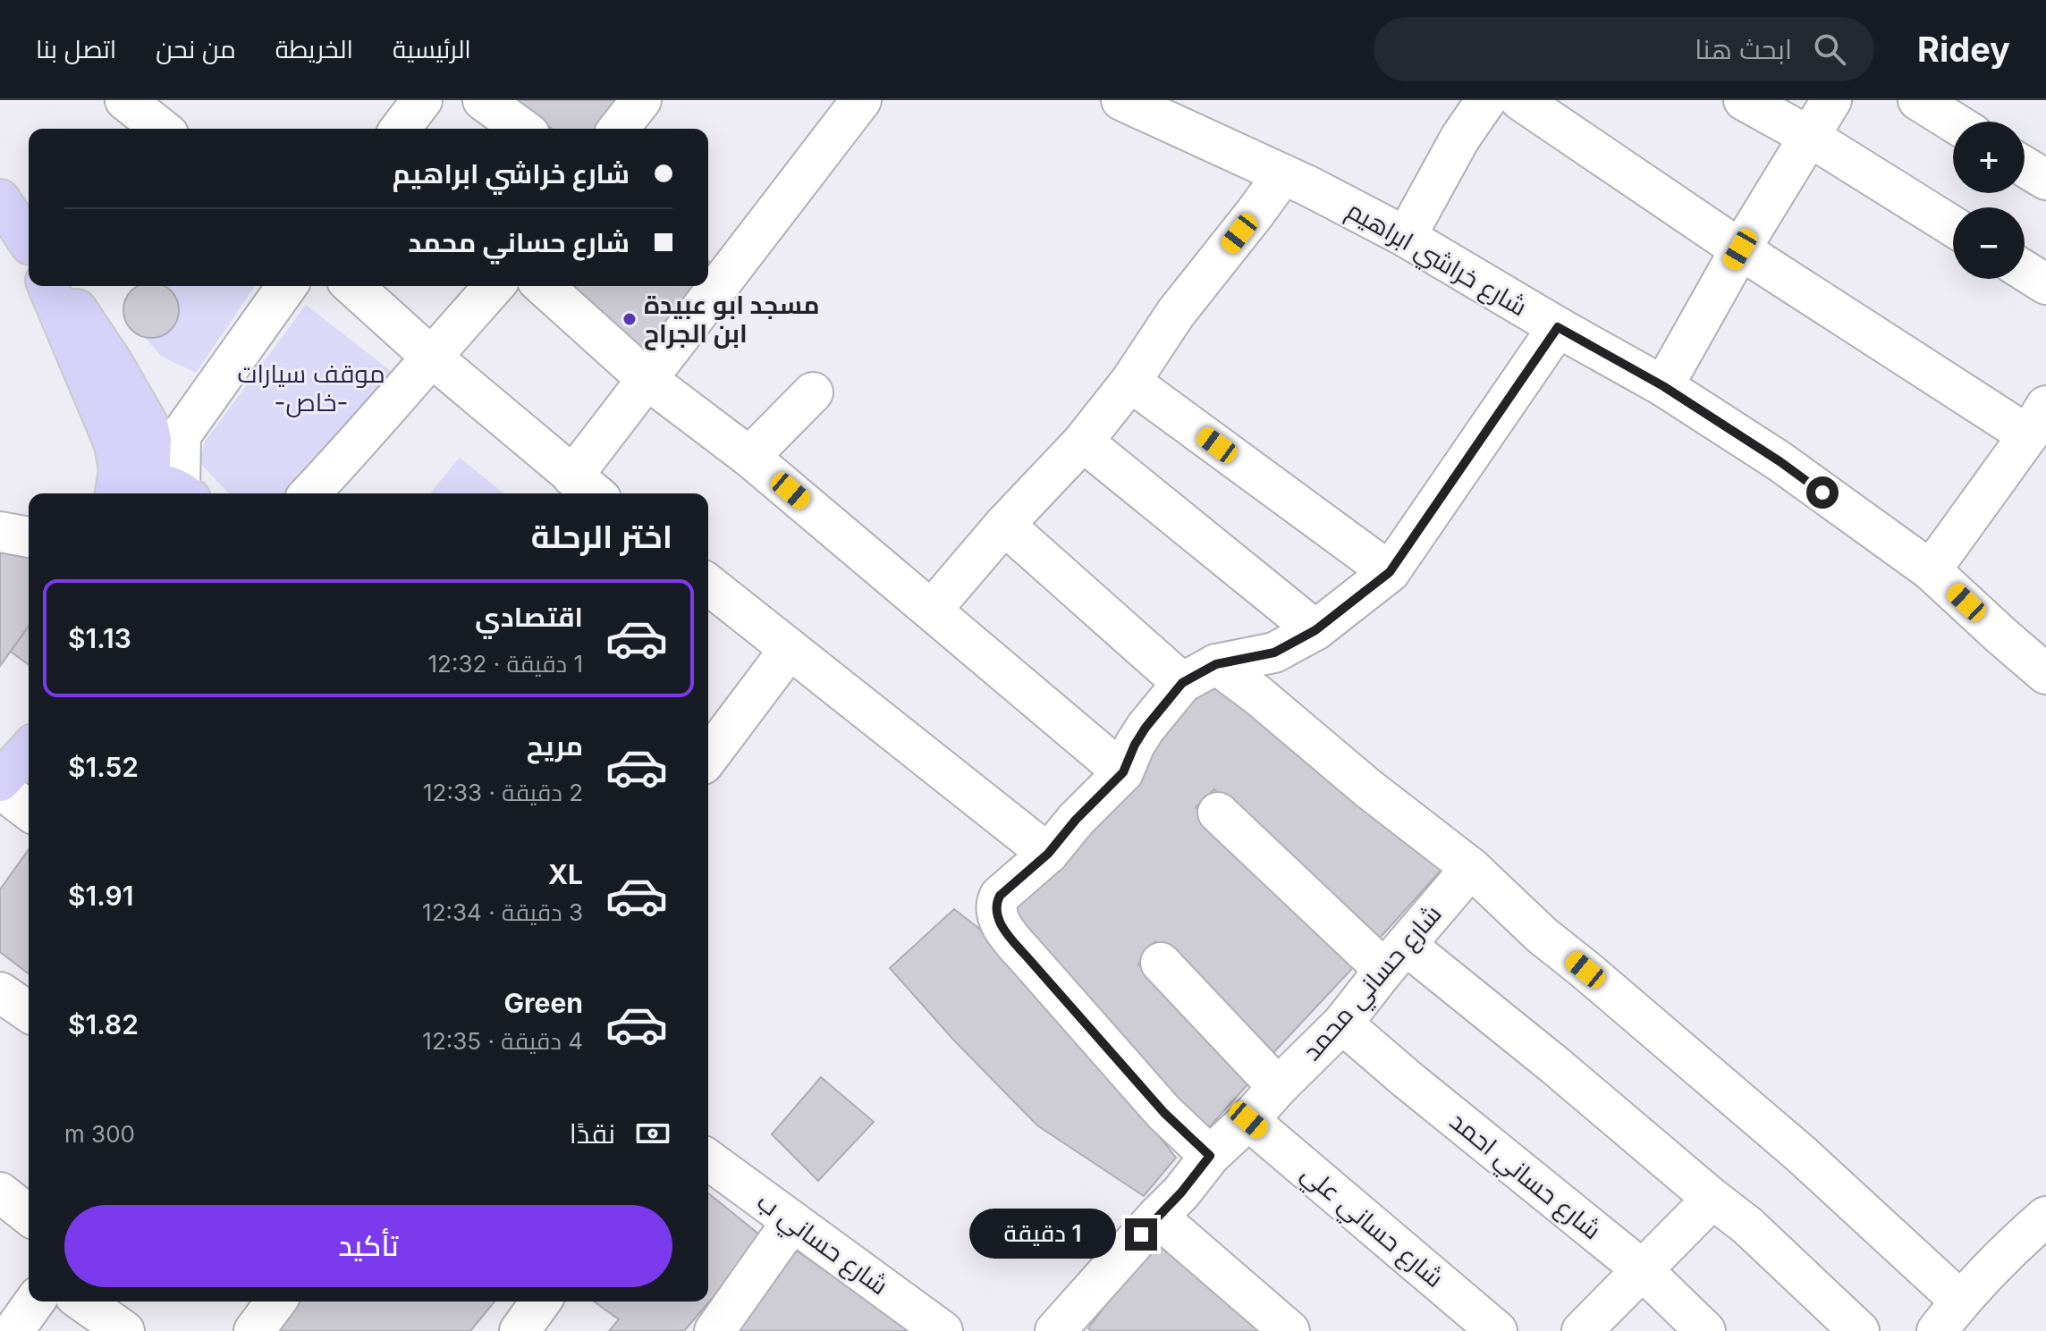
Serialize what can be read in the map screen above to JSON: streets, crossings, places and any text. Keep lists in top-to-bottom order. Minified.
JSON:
{"streets":{"street":["شارع خراشي ابراهيم","شارع حساني محمد","شارع حساني احمد","شارع حساني علي","شارع حساني ب"]},"crossings":[["شارع حساني محمد","شارع حساني احمد"],["شارع حساني محمد","شارع حساني علي"]],"parks":["موقف سيارات -خاص-"],"places":["مسجد ابو عبيدة ابن الجراح"],"page":{"header":"Ridey","search":"ابحث هنا","nav":["الرئيسية","الخريطة","من نحن","اتصل بنا"],"map_buttons":["+","−"],"banner":["شارع خراشي ابراهيم","شارع حساني محمد"],"heading":"اختر الرحلة","list":[{"name":"اقتصادي","note":"1 دقيقة · 12:32","value":"$1.13"},{"name":"مريح","note":"2 دقيقة · 12:33","value":"$1.52"},{"name":"XL","note":"3 دقيقة · 12:34","value":"$1.91"},{"name":"Green","note":"4 دقيقة · 12:35","value":"$1.82"}],"pay":["نقدًا","300 m"],"buttons":"تأكيد","bubble":"1 دقيقة"}}
